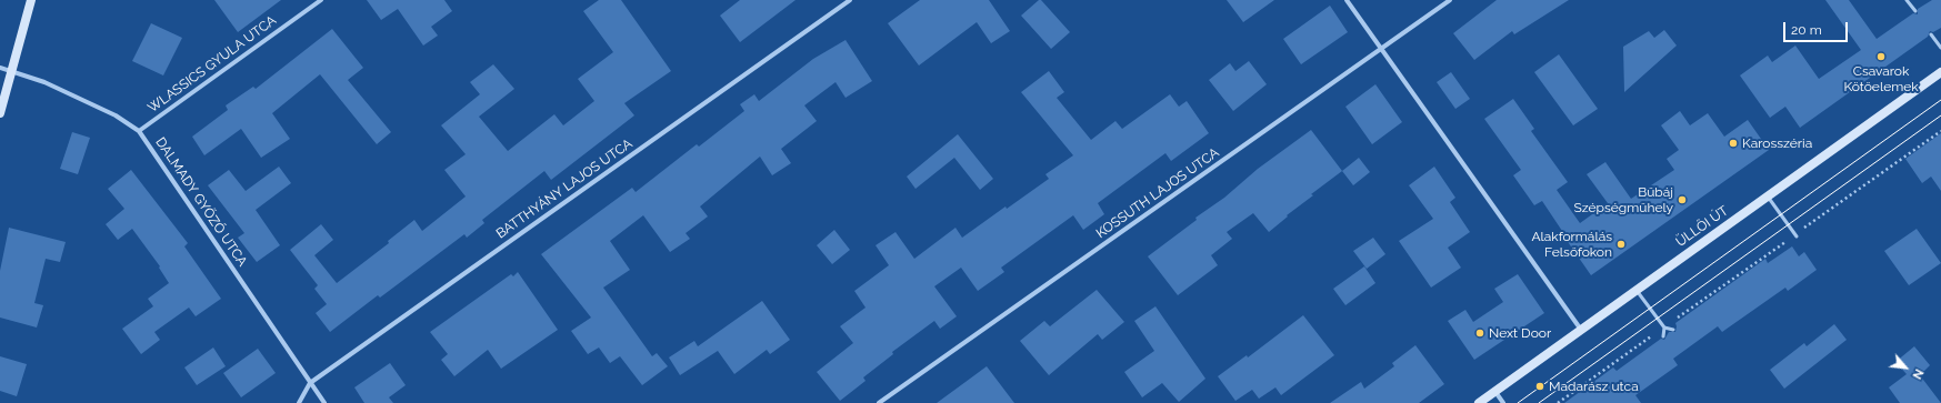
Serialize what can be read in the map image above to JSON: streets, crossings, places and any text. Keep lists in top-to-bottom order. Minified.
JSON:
{"streets":{"main road":["ÜLLŐI ÚT"],"street":["WLASSICS GYULA UTCA","BATTHYÁNY LAJOS UTCA","KOSSUTH LAJOS UTCA","DALMADY GYŐZŐ UTCA"]},"crossings":[["WLASSICS GYULA UTCA","DALMADY GYŐZŐ UTCA"],["BATTHYÁNY LAJOS UTCA","DALMADY GYŐZŐ UTCA"]],"places":["Csavarok Kötőelemek","Karosszéria","Bűbáj Szépségműhely","Alakformálás Felsőfokon","Next Door","Madarász utca"],"scale_bar":"20 m","north":"bottom right"}
